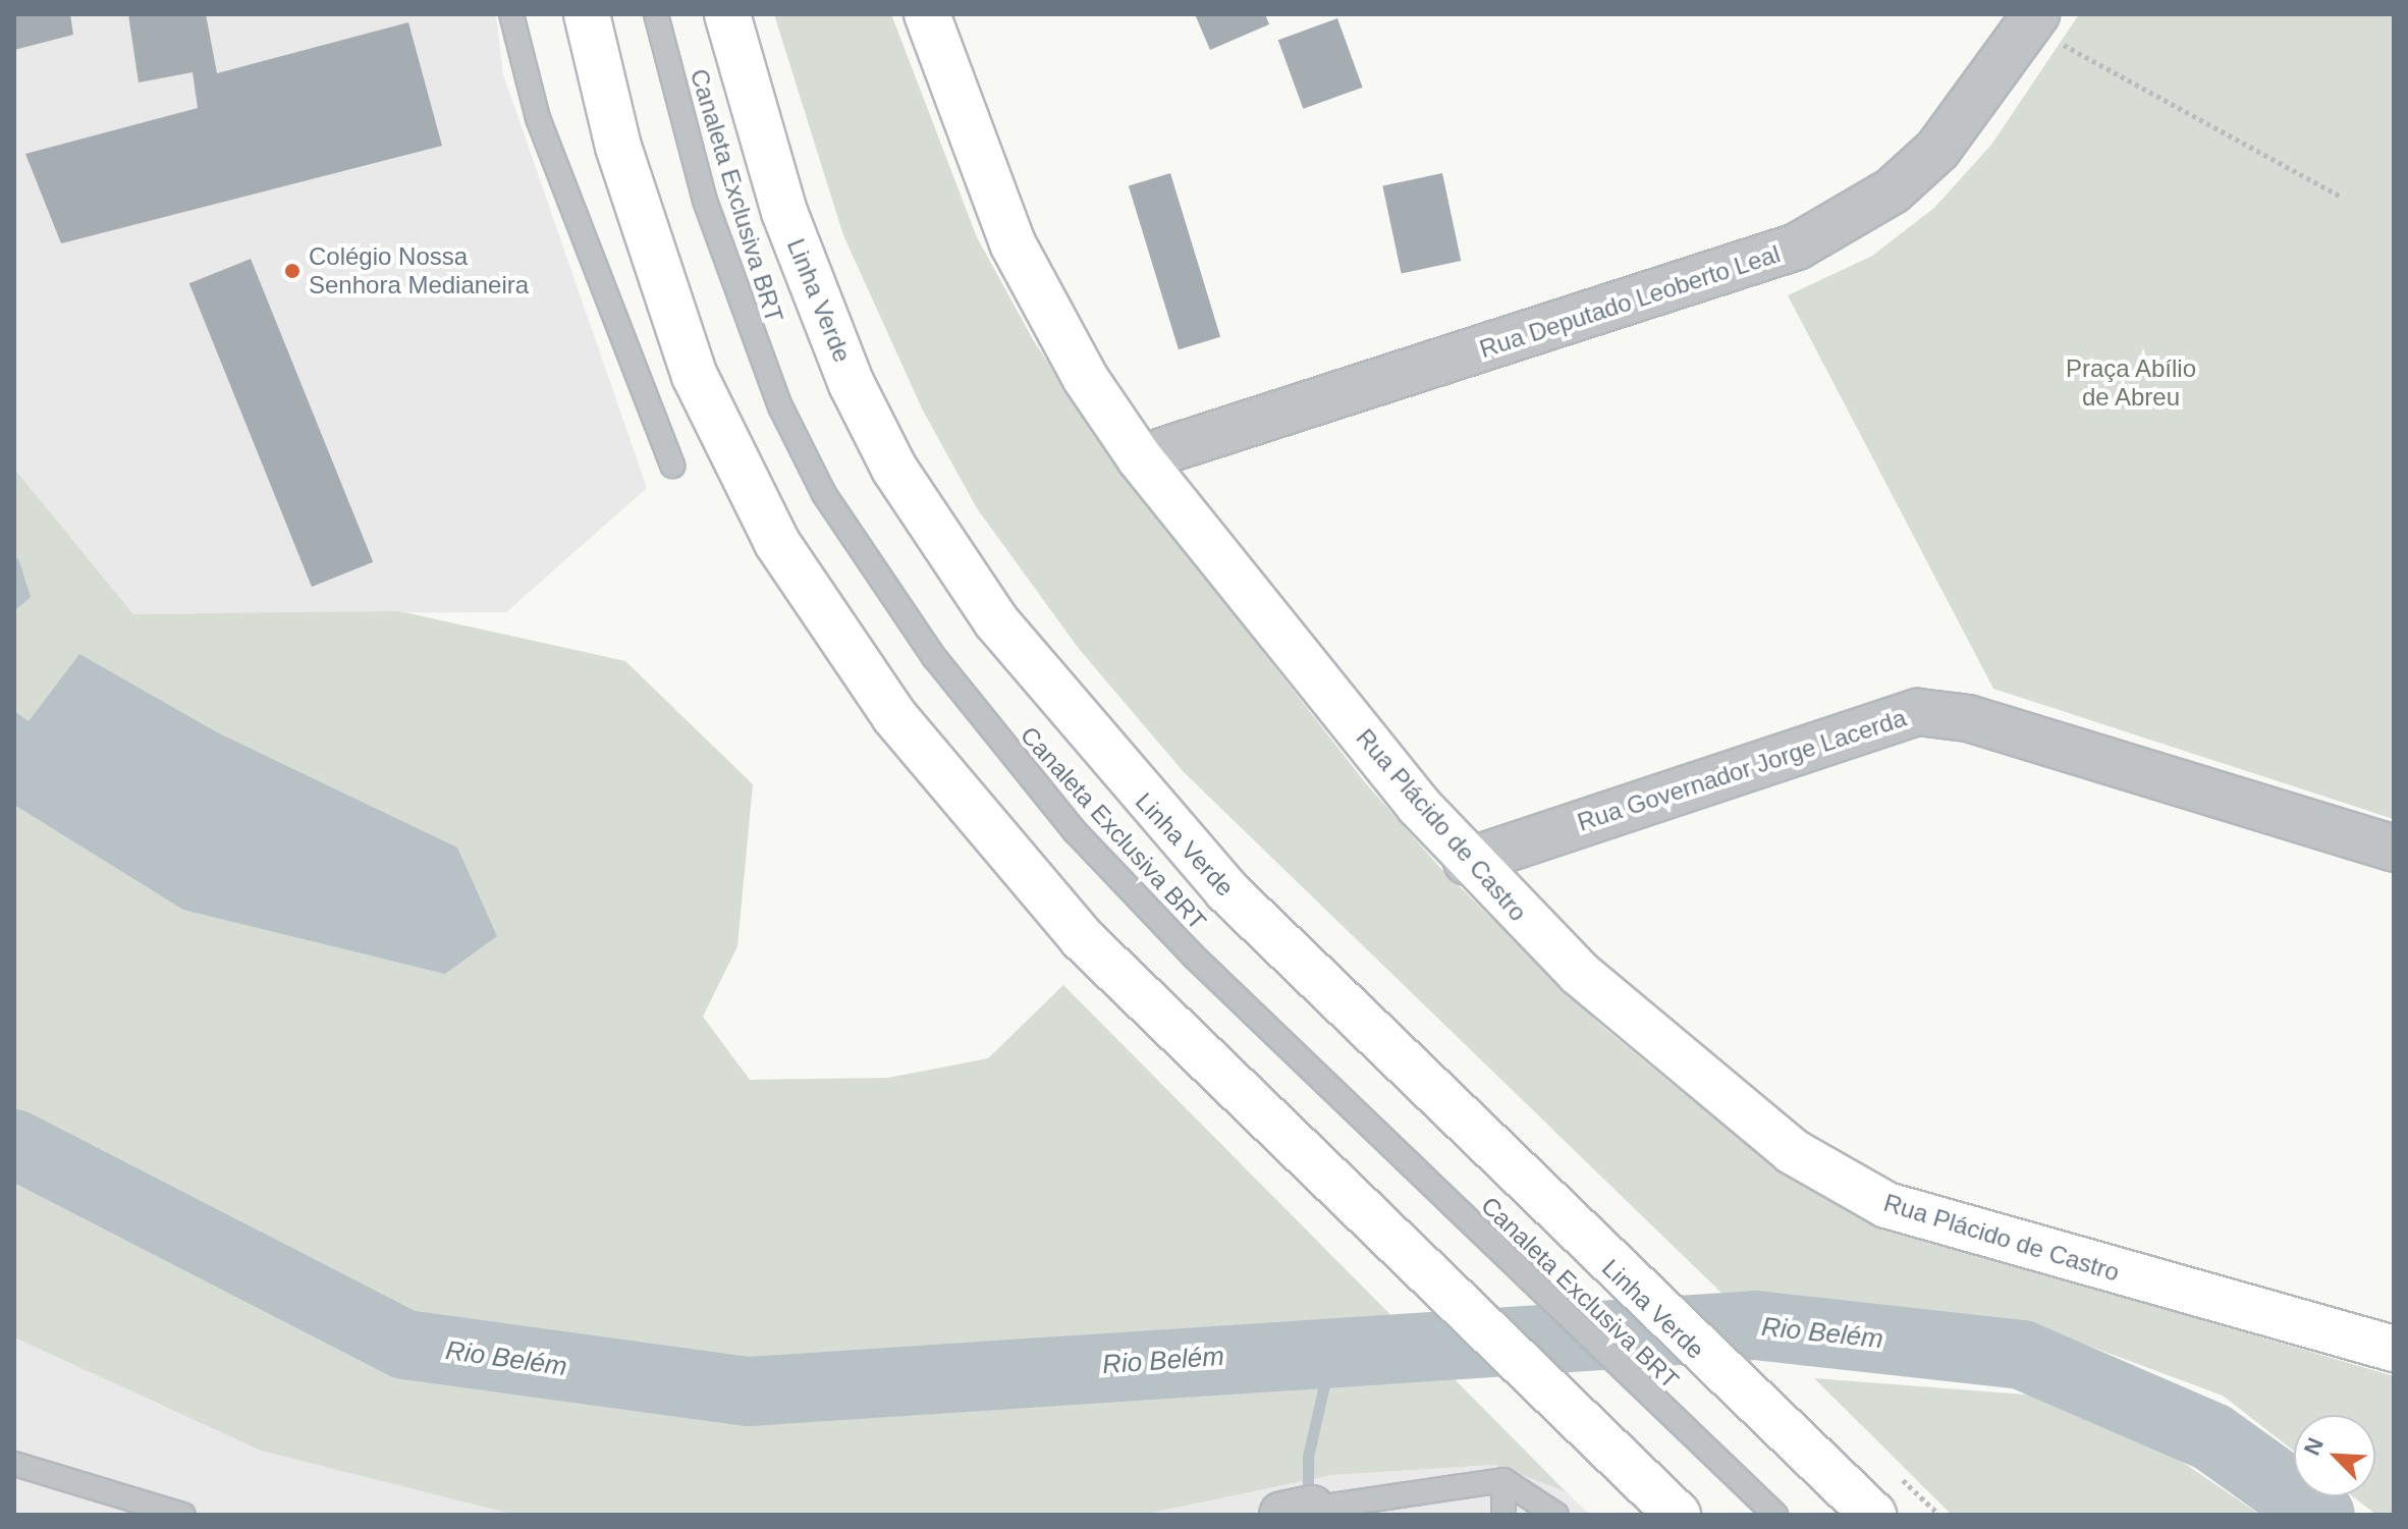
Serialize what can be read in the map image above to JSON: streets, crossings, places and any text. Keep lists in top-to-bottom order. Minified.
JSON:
{"streets":{"main road":["Linha Verde","Rua Plácido de Castro"],"street":["Rua Deputado Leoberto Leal","Rua Governador Jorge Lacerda"],"lane":["Canaleta Exclusiva BRT"]},"crossings":[["Rua Deputado Leoberto Leal","Rua Plácido de Castro"],["Rua Governador Jorge Lacerda","Rua Plácido de Castro"]],"water":["Rio Belém"],"parks":["Praça Abílio de Abreu"],"places":["Colégio Nossa Senhora Medianeira"],"north":"top left"}
